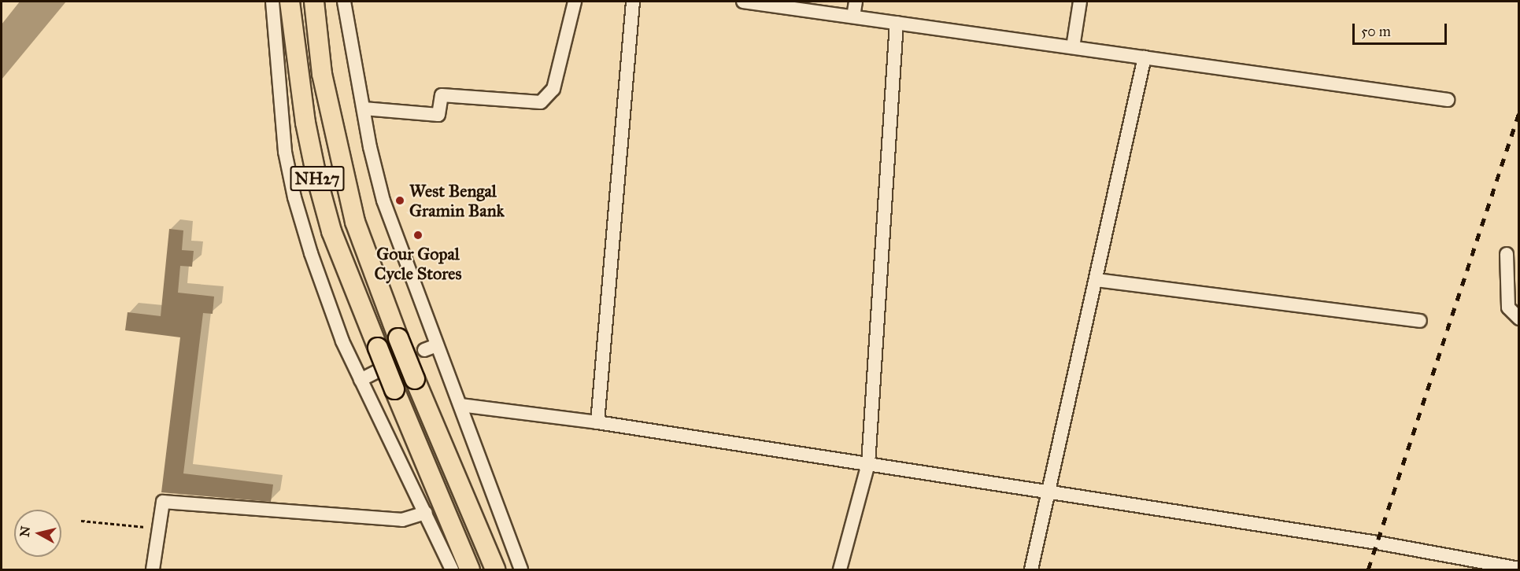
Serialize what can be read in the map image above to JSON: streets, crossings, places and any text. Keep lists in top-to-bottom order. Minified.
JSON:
{"streets":{"highway":["NH27"]},"places":["West Bengal Gramin Bank","Gour Gopal Cycle Stores"],"scale_bar":"50 m","north":"left"}
